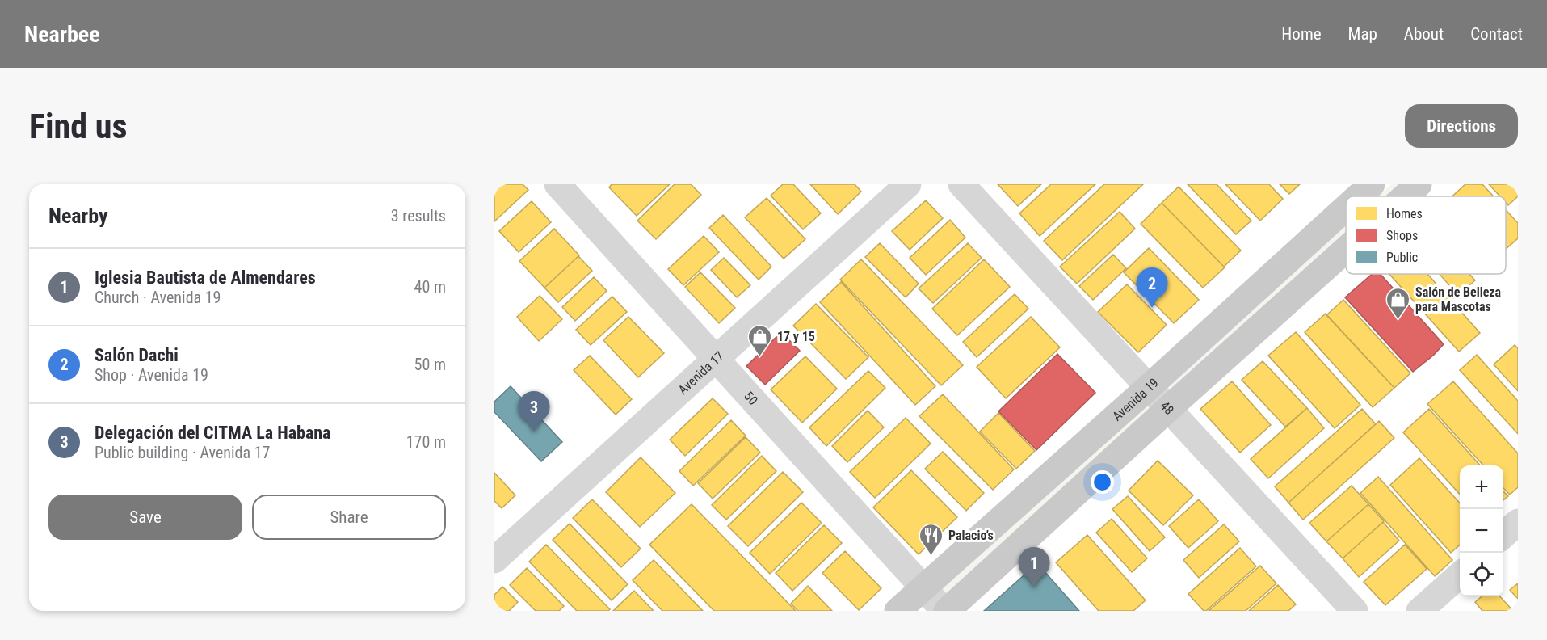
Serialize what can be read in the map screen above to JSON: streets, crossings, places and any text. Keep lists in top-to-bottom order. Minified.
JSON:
{"streets":{"main road":["Avenida 19"],"street":["Avenida 17","50","48"]},"crossings":[["Avenida 17","50"],["50","Avenida 19"],["Avenida 19","48"]],"places":{"shop":["Salón de Belleza para Mascotas","17 y 15"],"restaurant":["Palacio’s"]},"legend":["Homes","Shops","Public"],"page":{"header":"Nearbee","nav":["Home","Map","About","Contact"],"buttons":["Directions",["Save","Share"]],"title":"Find us","heading":["Nearby","3 results"],"list":[{"mark":"1","name":"Iglesia Bautista de Almendares","note":"Church · Avenida 19","value":"40 m"},{"mark":"2","name":"Salón Dachi","note":"Shop · Avenida 19","value":"50 m"},{"mark":"3","name":"Delegación del CITMA La Habana","note":"Public building · Avenida 17","value":"170 m"}],"pins":["2","3","1"],"map_buttons":["+","−"]}}
